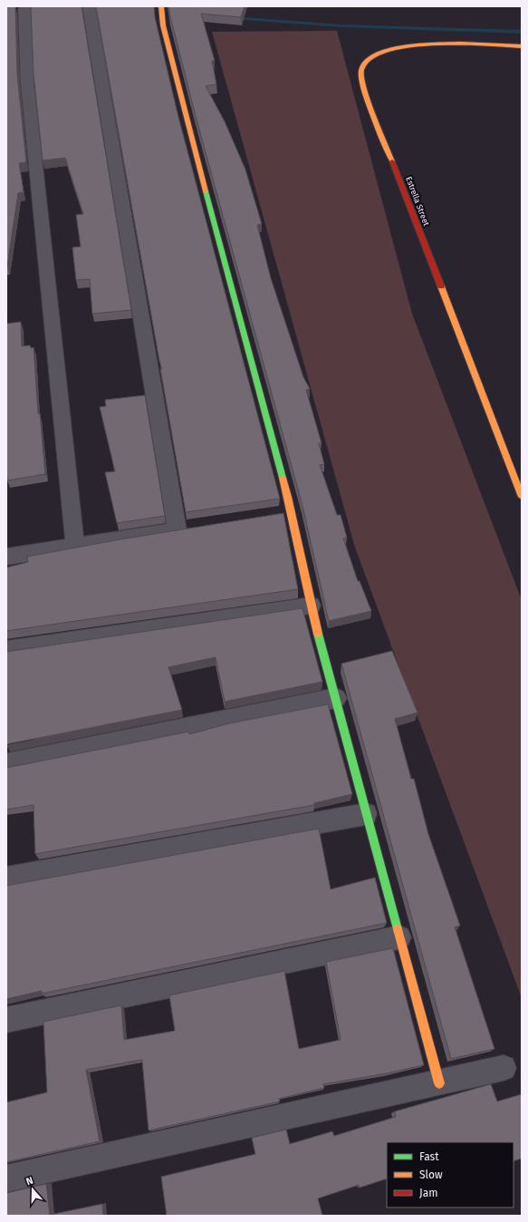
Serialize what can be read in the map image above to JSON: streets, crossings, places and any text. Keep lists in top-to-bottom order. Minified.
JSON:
{"streets":{"street":["Estrella Street"]},"legend":["Fast","Slow","Jam"],"north":"top"}
